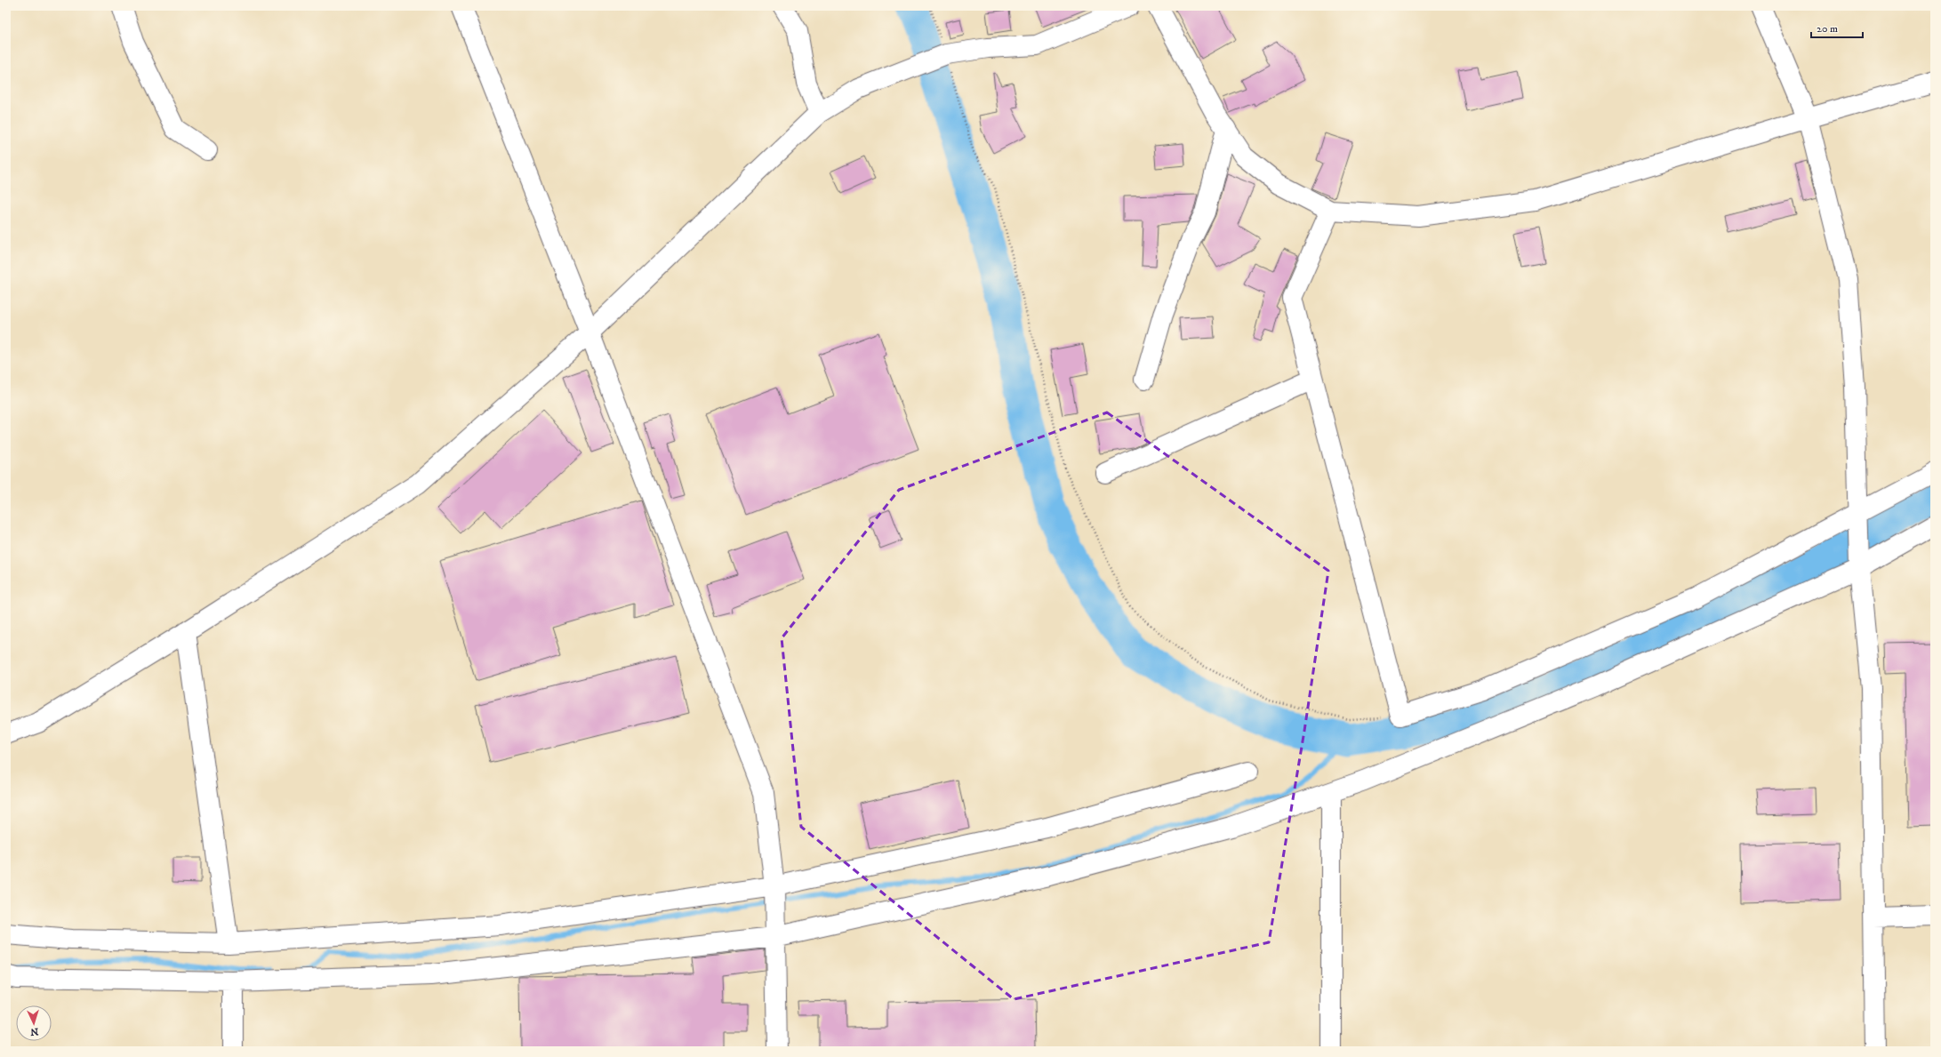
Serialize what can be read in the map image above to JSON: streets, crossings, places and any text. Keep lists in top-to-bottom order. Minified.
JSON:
{"scale_bar":"20 m","north":"bottom"}
